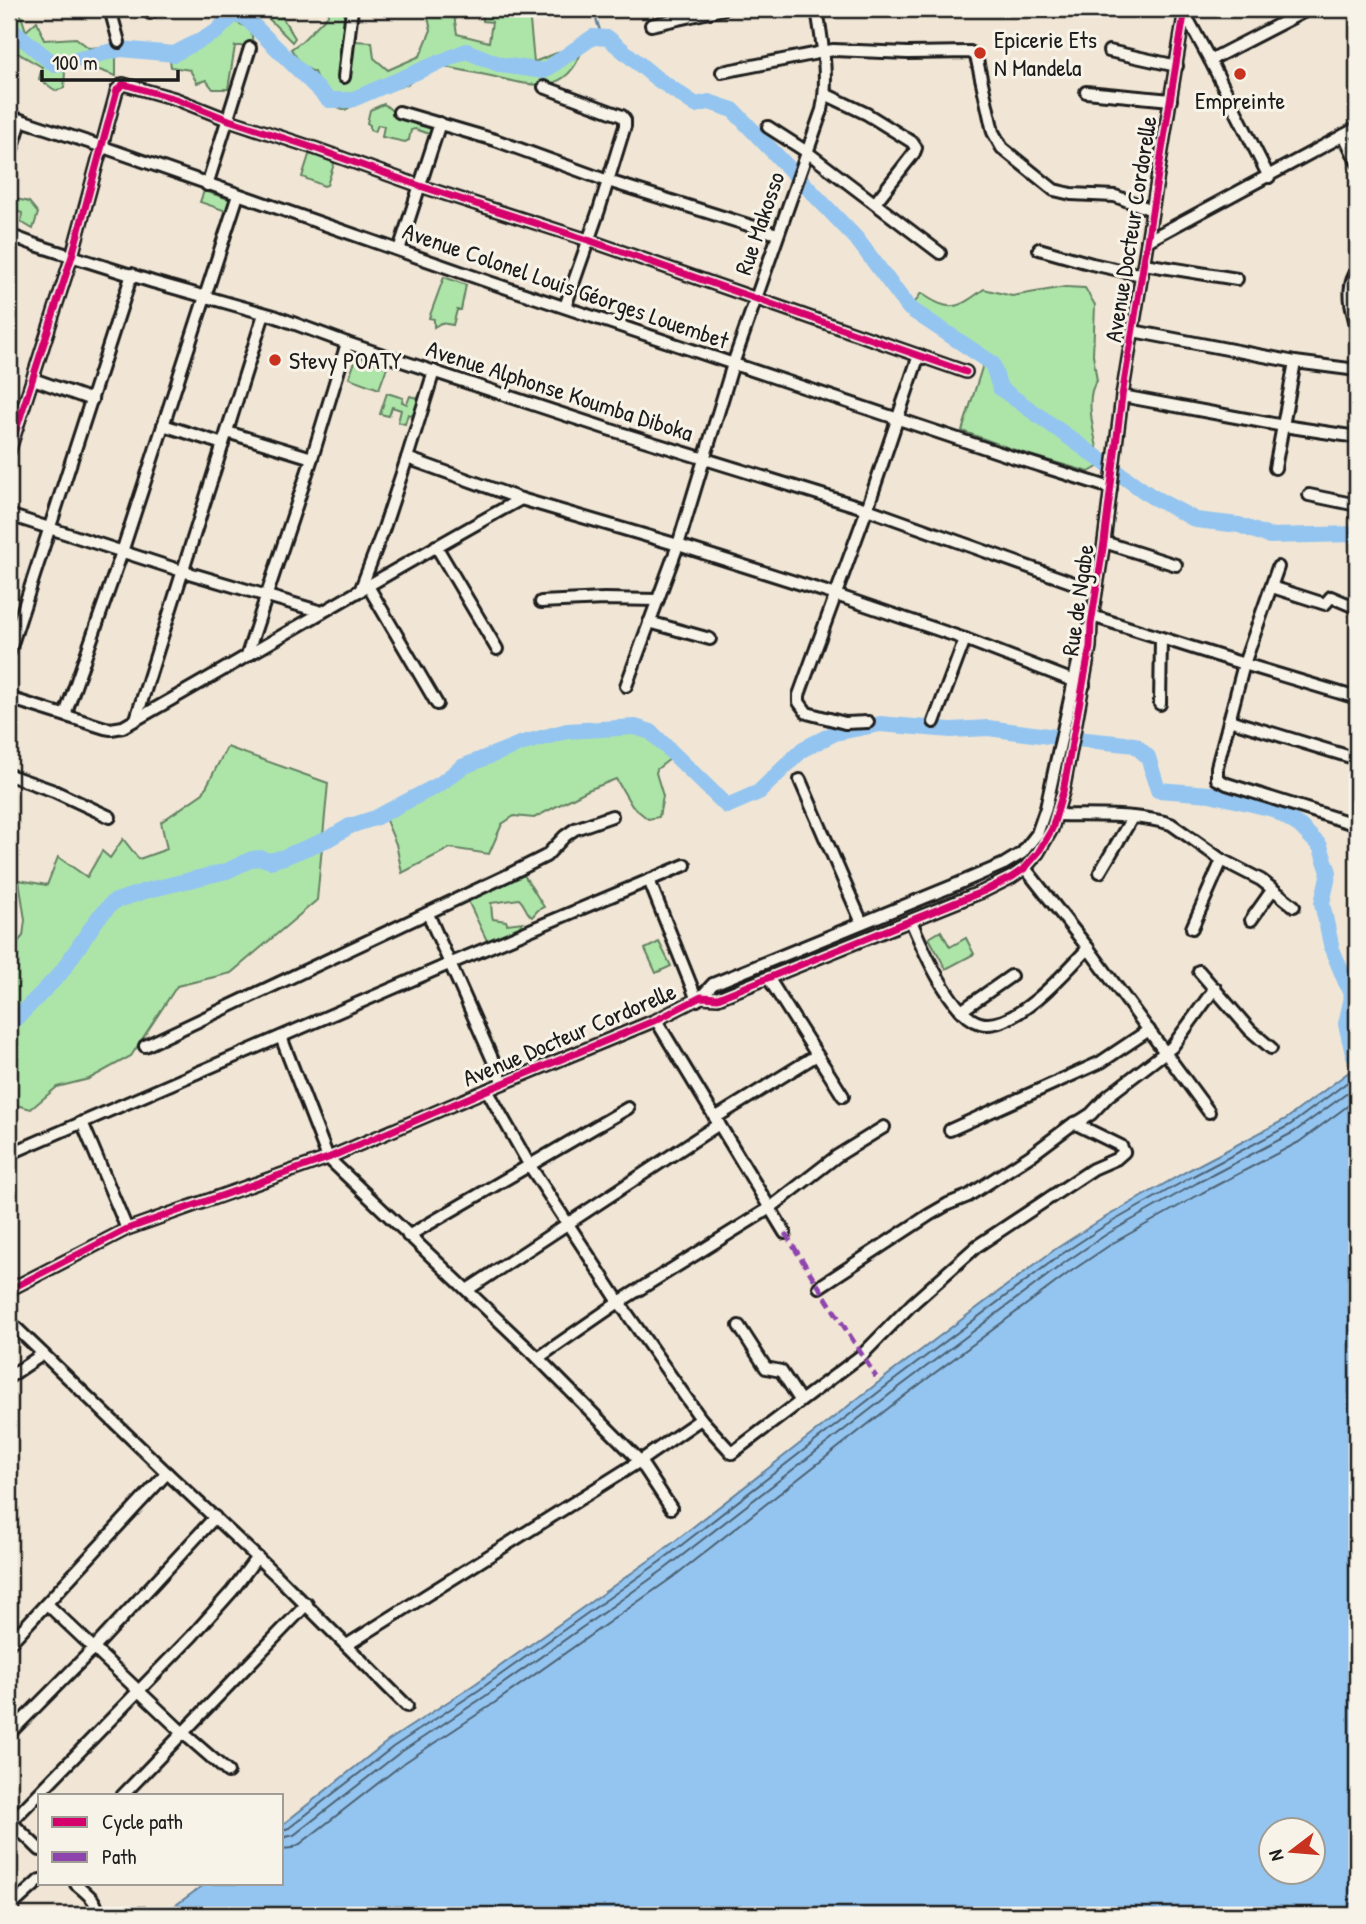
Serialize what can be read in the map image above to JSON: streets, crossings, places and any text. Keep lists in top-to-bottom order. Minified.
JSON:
{"streets":{"street":["Rue Makosso","Avenue Docteur Cordorelle","Avenue Colonel Louis Géorges Louembet","Avenue Alphonse Koumba Diboka","Rue de Ngabe"]},"crossings":[["Rue Makosso","Avenue Colonel Louis Géorges Louembet"],["Rue Makosso","Avenue Alphonse Koumba Diboka"],["Avenue Docteur Cordorelle","Rue de Ngabe"],["Avenue Colonel Louis Géorges Louembet","Rue de Ngabe"],["Avenue Alphonse Koumba Diboka","Rue de Ngabe"]],"places":["Epicerie Ets N Mandela","Empreinte","Stevy POATY"],"legend":["Cycle path","Path"],"scale_bar":"100 m","north":"left"}
